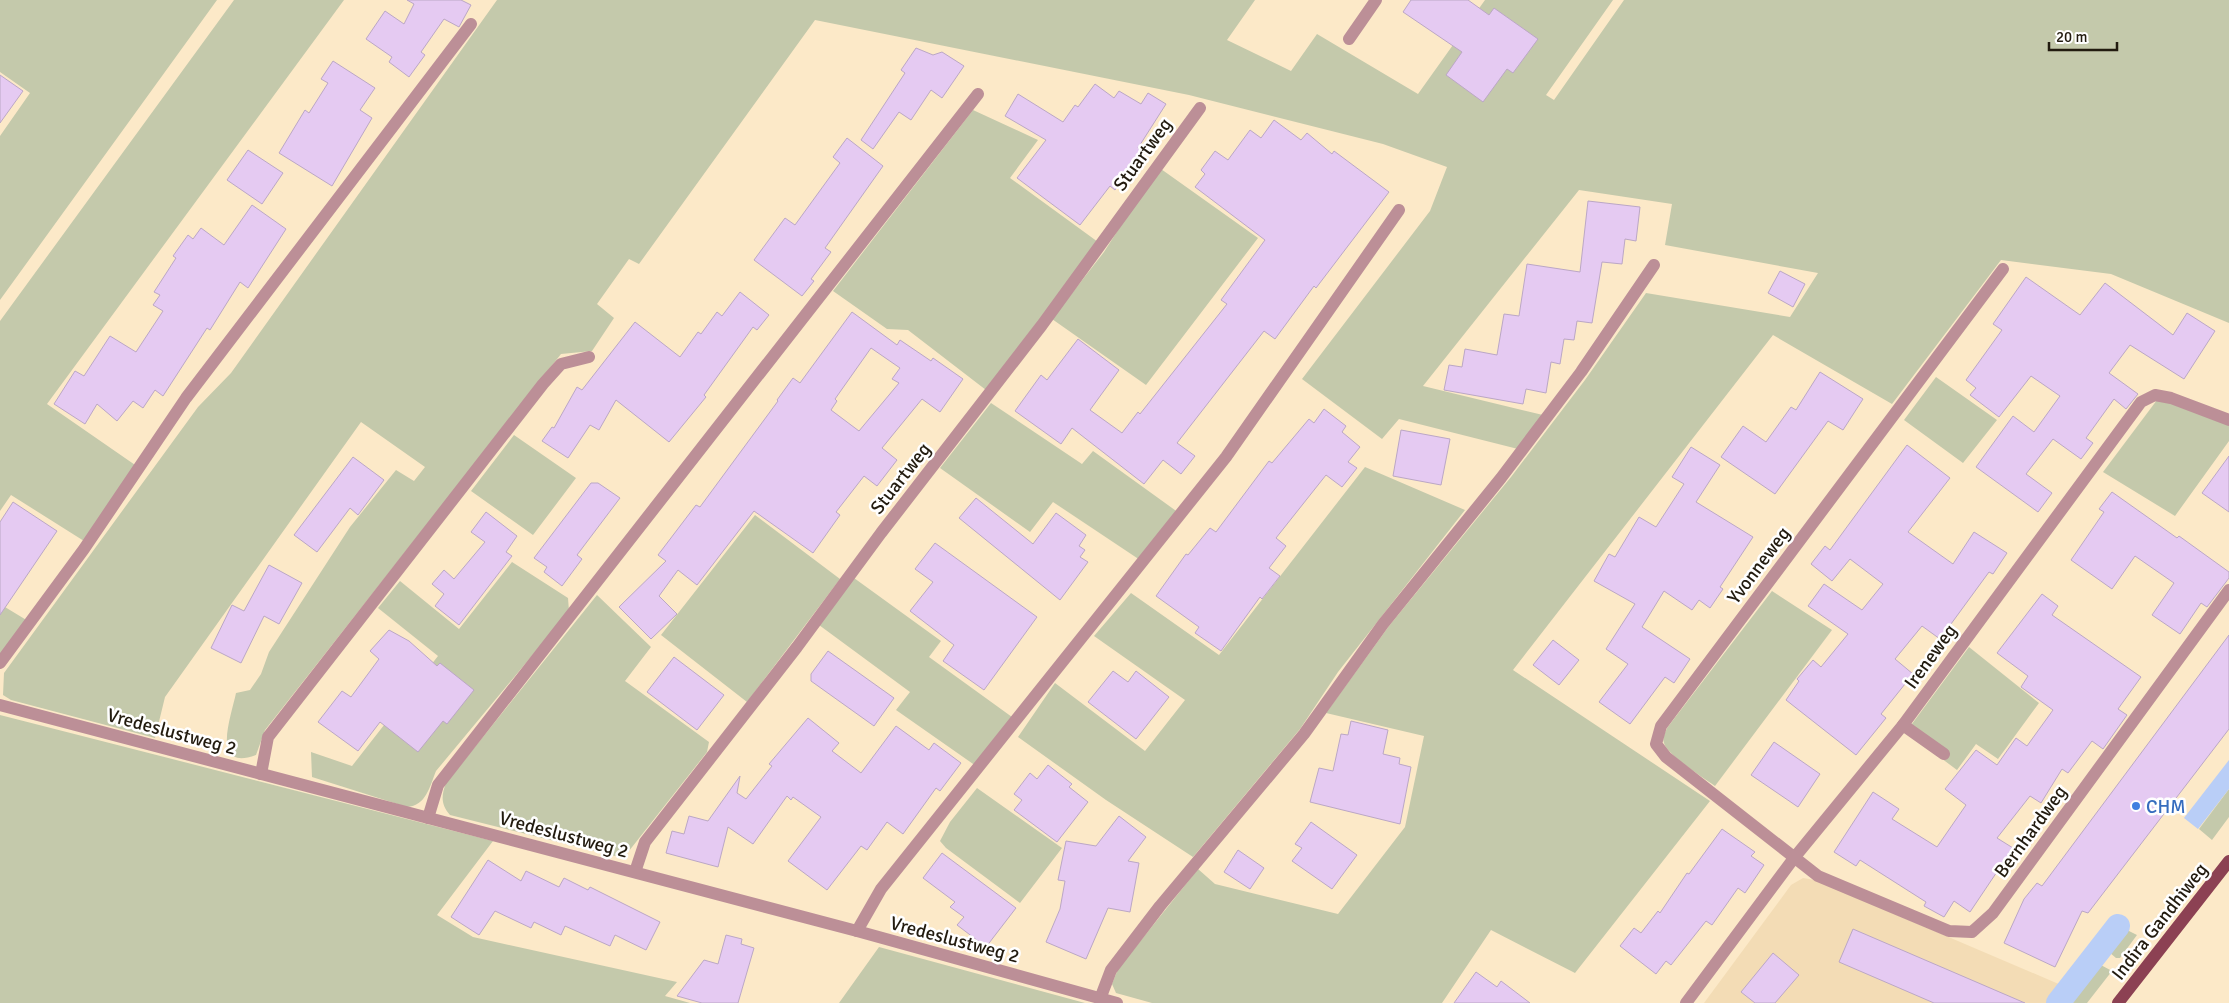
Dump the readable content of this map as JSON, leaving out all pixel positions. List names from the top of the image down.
{
  "streets": {
    "main road": ["Indira Gandhiweg"],
    "street": [
      "Stuartweg",
      "Yvonneweg",
      "Ireneweg",
      "Vredeslustweg 2",
      "Bernhardweg"
    ]
  },
  "crossings": [
    ["Stuartweg", "Vredeslustweg 2"],
    ["Yvonneweg", "Ireneweg"],
    ["Yvonneweg", "Bernhardweg"],
    ["Ireneweg", "Bernhardweg"]
  ],
  "places": ["CHM"],
  "scale_bar": "20 m"
}
